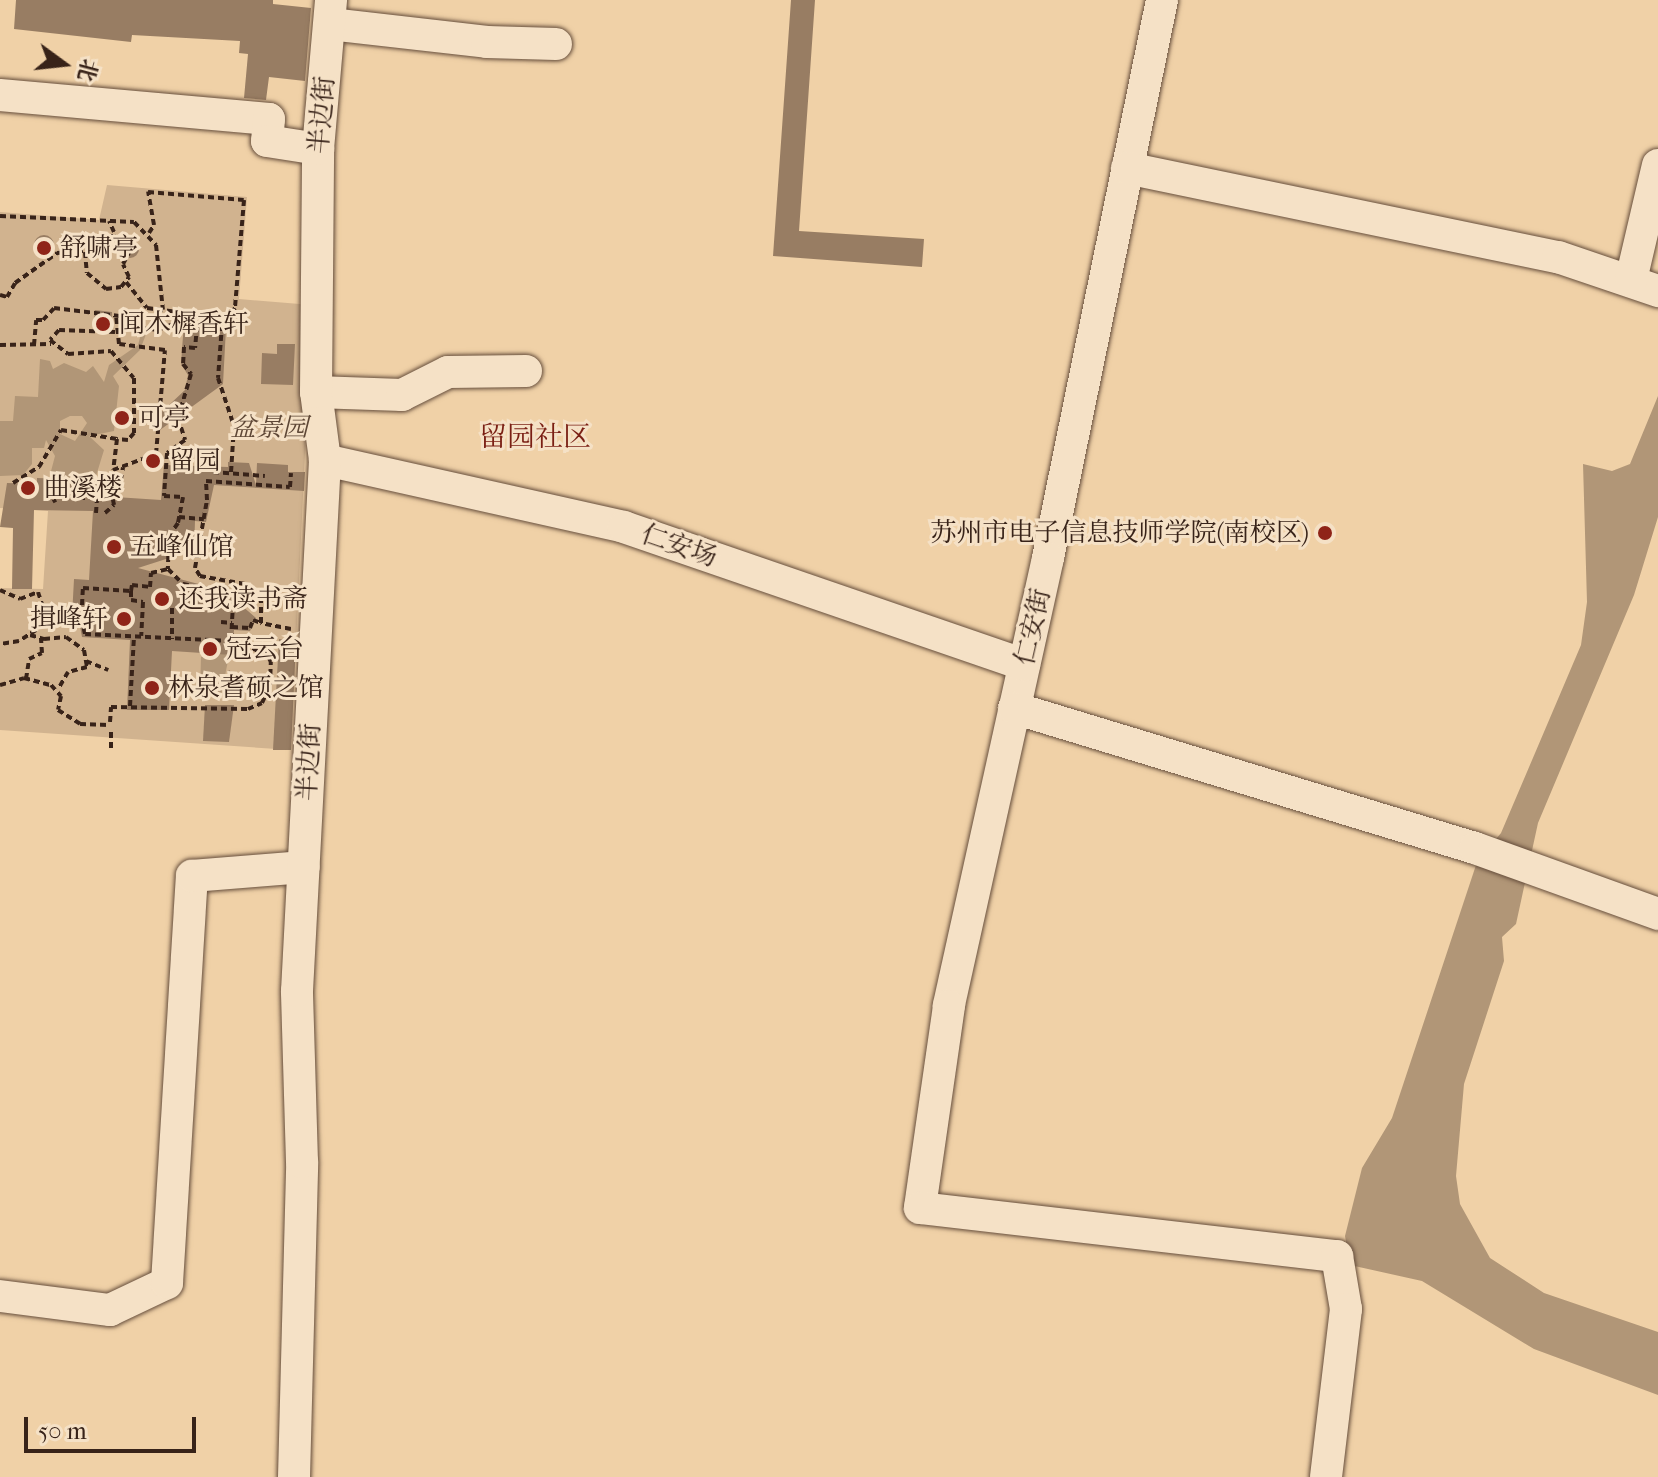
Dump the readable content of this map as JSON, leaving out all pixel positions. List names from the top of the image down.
{
  "streets": {
    "street": ["半边街", "仁安场", "仁安街"]
  },
  "crossings": [
    ["半边街", "仁安场"],
    ["仁安场", "仁安街"]
  ],
  "districts": ["留园社区"],
  "parks": ["盆景园"],
  "places": [
    "舒啸亭",
    "闻木樨香轩",
    "可亭",
    "留园",
    "曲溪楼",
    "苏州市电子信息技师学院(南校区)",
    "五峰仙馆",
    "还我读书斋",
    "揖峰轩",
    "冠云台",
    "林泉耆硕之馆"
  ],
  "scale_bar": "50 m",
  "north": "right"
}
